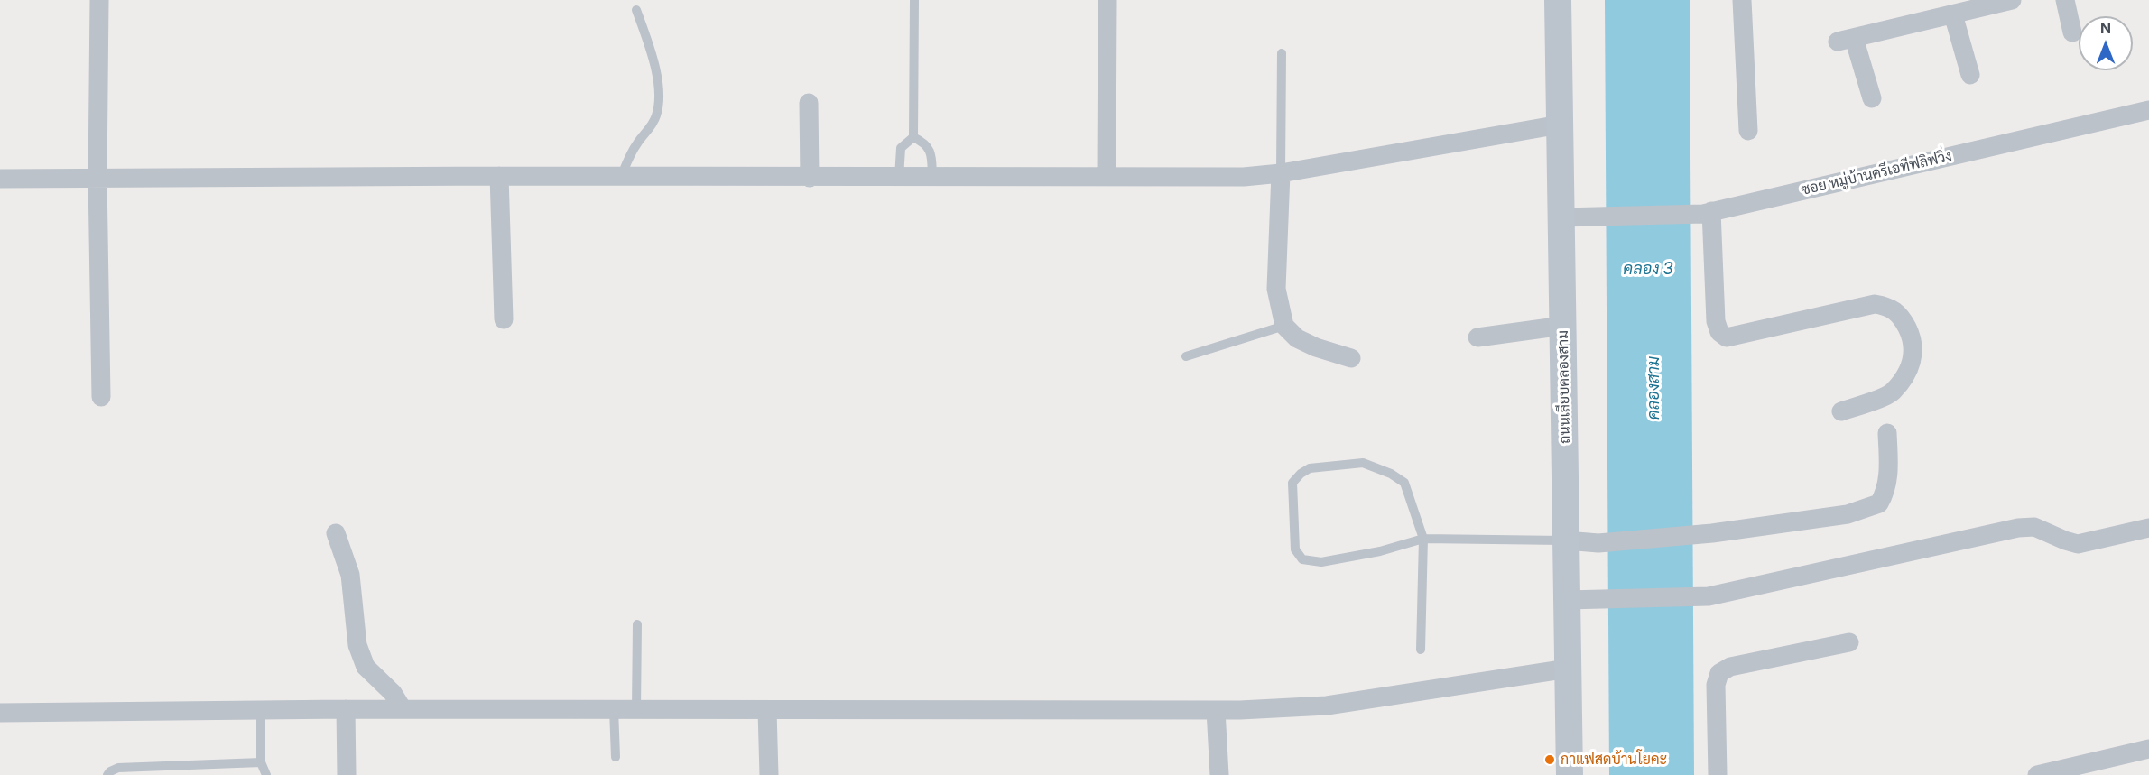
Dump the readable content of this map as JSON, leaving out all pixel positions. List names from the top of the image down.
{
  "streets": {
    "main road": ["ถนนเลียบคลองสาม"],
    "street": ["ซอย หมู่บ้านครีเอทีฟลิฟวิ่ง"]
  },
  "crossings": [
    ["ซอย หมู่บ้านครีเอทีฟลิฟวิ่ง", "ถนนเลียบคลองสาม"]
  ],
  "water": ["คลอง 3", "คลองสาม"],
  "places": ["กาแฟสดบ้านโยคะ"],
  "north": "top"
}
